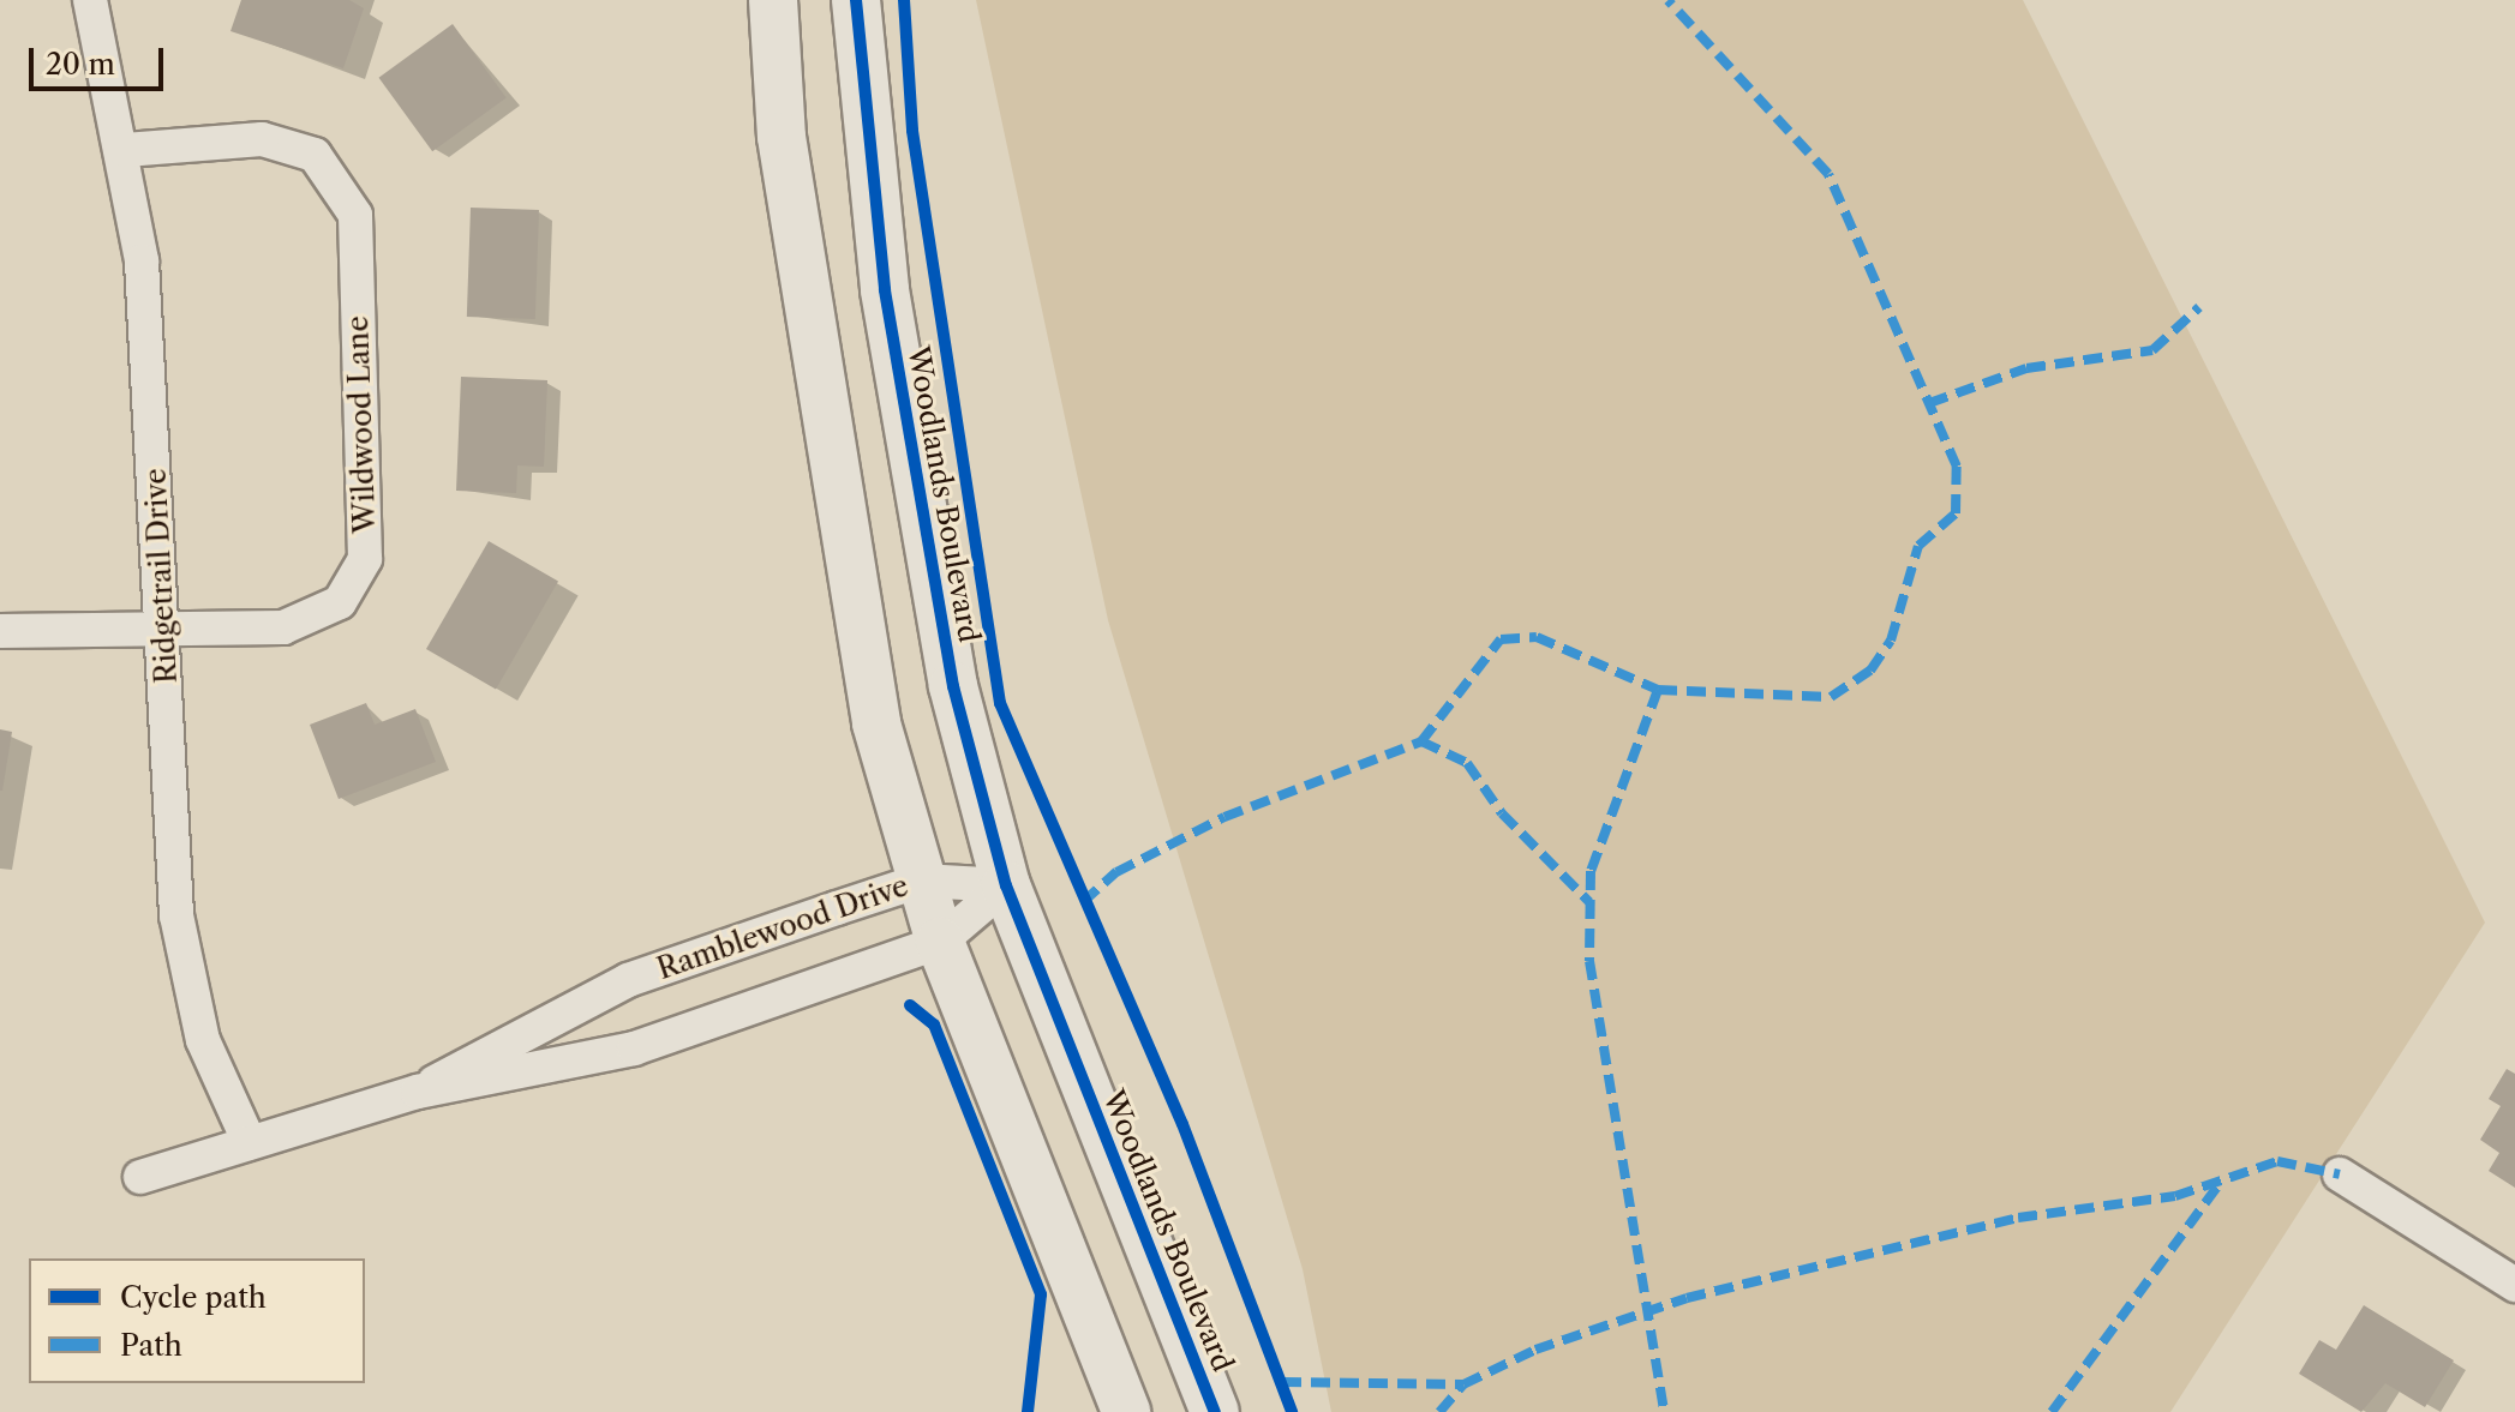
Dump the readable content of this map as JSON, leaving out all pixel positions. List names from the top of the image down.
{
  "streets": {
    "street": [
      "Wildwood Lane",
      "Woodlands Boulevard",
      "Ridgetrail Drive",
      "Ramblewood Drive"
    ]
  },
  "crossings": [
    ["Wildwood Lane", "Ridgetrail Drive"],
    ["Woodlands Boulevard", "Ramblewood Drive"],
    ["Ridgetrail Drive", "Ramblewood Drive"]
  ],
  "legend": ["Cycle path", "Path"],
  "scale_bar": "20 m"
}
